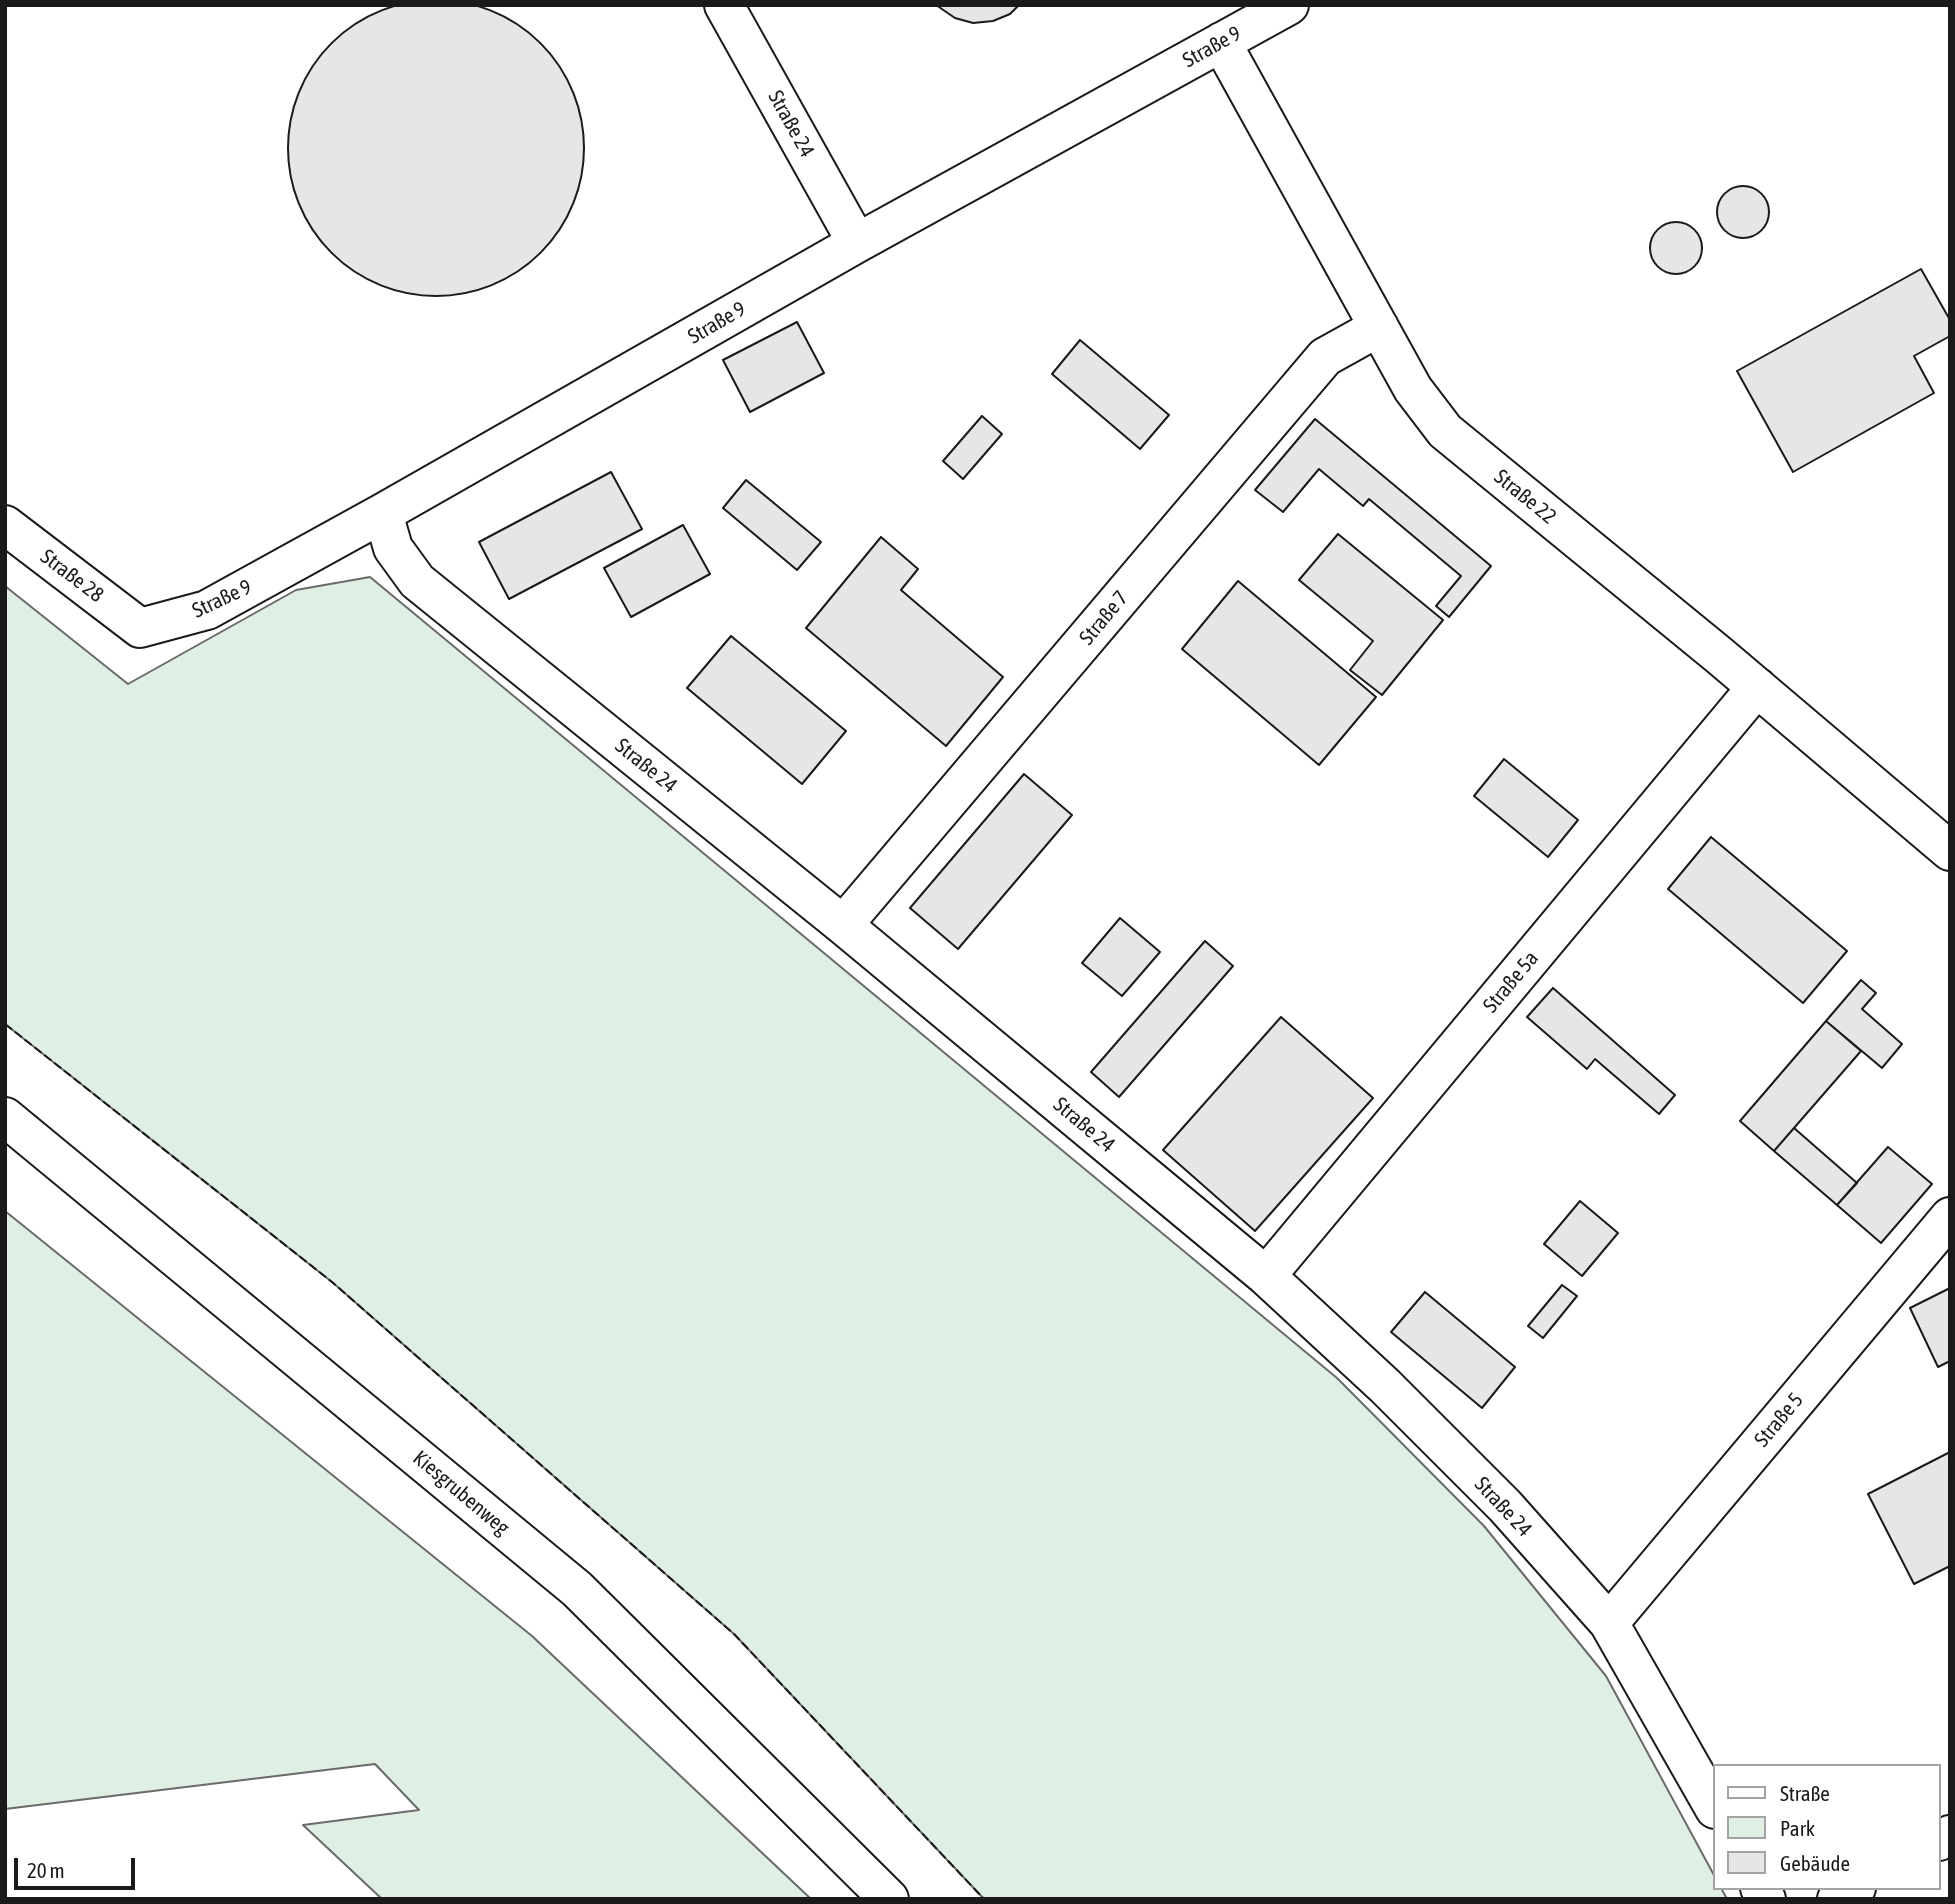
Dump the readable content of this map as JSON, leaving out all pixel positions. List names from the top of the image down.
{
  "streets": {
    "main road": [
      "Straße 9",
      "Straße 24",
      "Straße 22",
      "Straße 28",
      "Straße 7",
      "Straße 5a",
      "Straße 5",
      "Kiesgrubenweg"
    ]
  },
  "crossings": [
    ["Straße 9", "Straße 24"],
    ["Straße 9", "Straße 22"],
    ["Straße 9", "Straße 28"],
    ["Straße 24", "Straße 7"],
    ["Straße 24", "Straße 5a"],
    ["Straße 24", "Straße 5"],
    ["Straße 22", "Straße 7"],
    ["Straße 22", "Straße 5a"]
  ],
  "legend": ["Straße", "Park", "Gebäude"],
  "scale_bar": "20 m"
}
